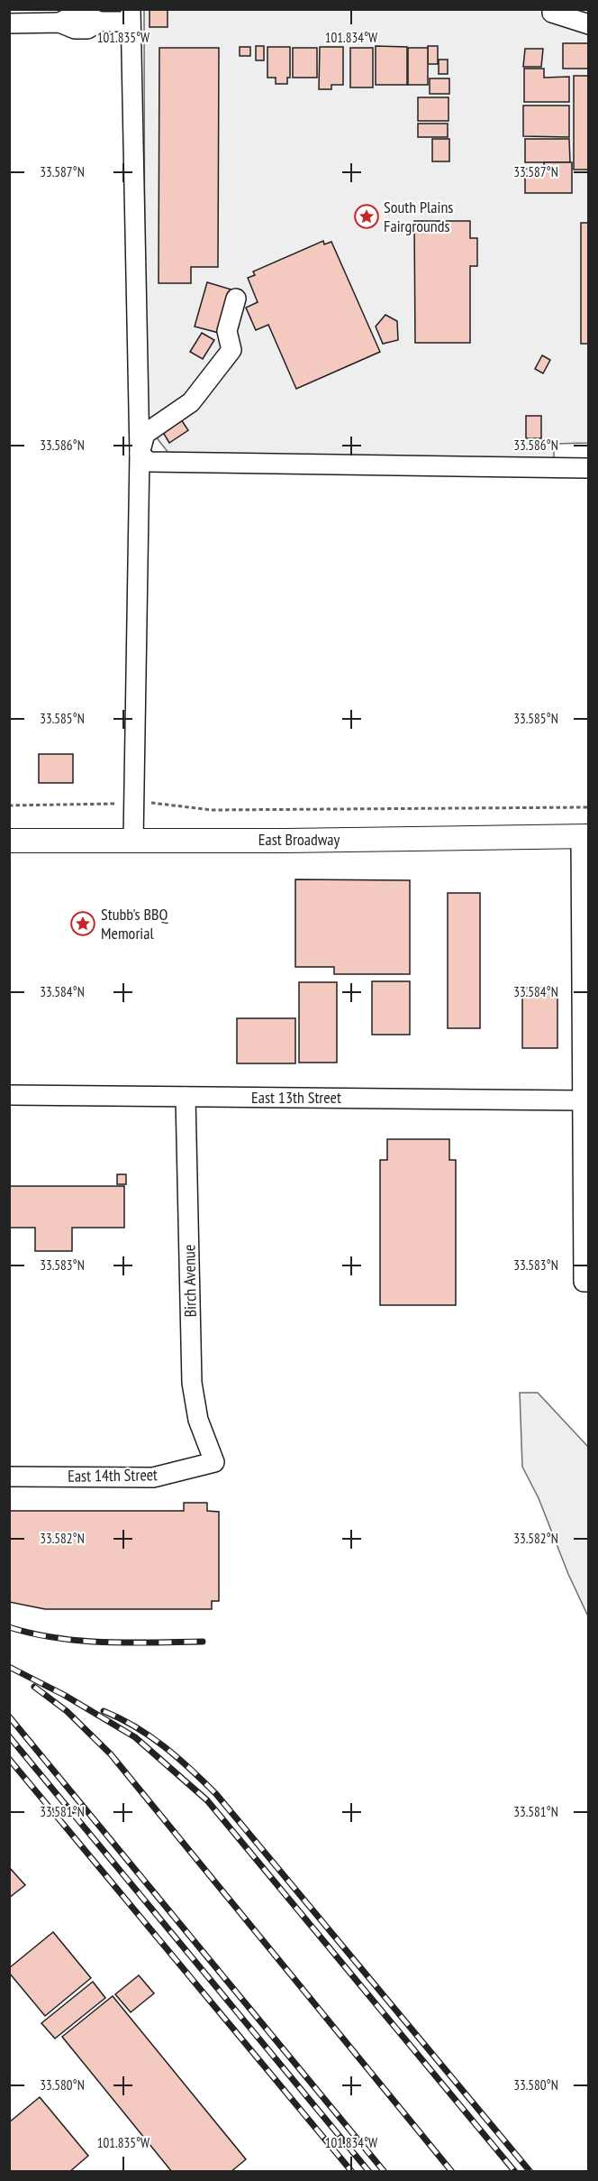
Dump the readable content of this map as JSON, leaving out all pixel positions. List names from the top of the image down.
{
  "streets": {
    "main road": ["East Broadway"],
    "street": ["East 13th Street", "Birch Avenue", "East 14th Street"]
  },
  "crossings": [
    ["East 13th Street", "Birch Avenue"],
    ["Birch Avenue", "East 14th Street"]
  ],
  "places": {
    "place": ["South Plains Fairgrounds", "Stubb's BBQ Memorial"]
  },
  "coordinates": [
    "101.835°W",
    "101.834°W",
    "33.587°N",
    "33.586°N",
    "33.585°N",
    "33.584°N",
    "33.583°N",
    "33.582°N",
    "33.581°N",
    "33.580°N"
  ]
}
